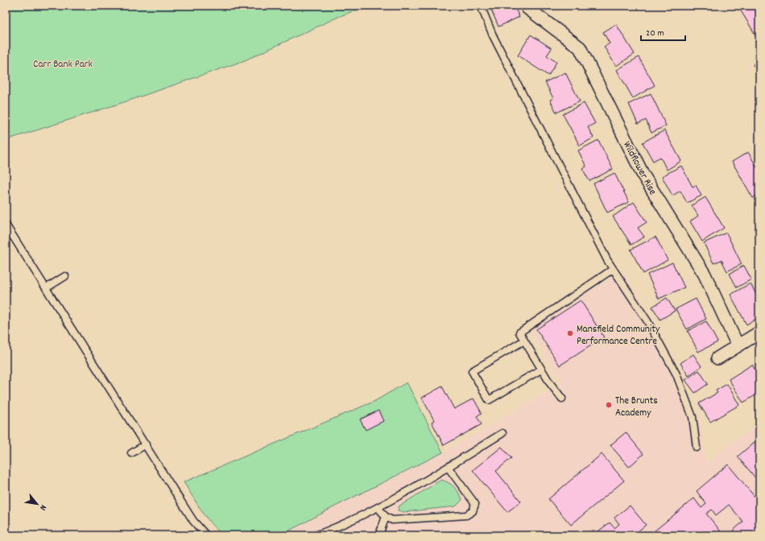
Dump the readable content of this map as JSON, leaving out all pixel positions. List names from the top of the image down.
{
  "streets": {
    "street": ["Wildflower Rise"]
  },
  "parks": ["Carr Bank Park"],
  "places": ["Mansfield Community Performance Centre", "The Brunts Academy"],
  "scale_bar": "20 m",
  "north": "bottom right"
}
